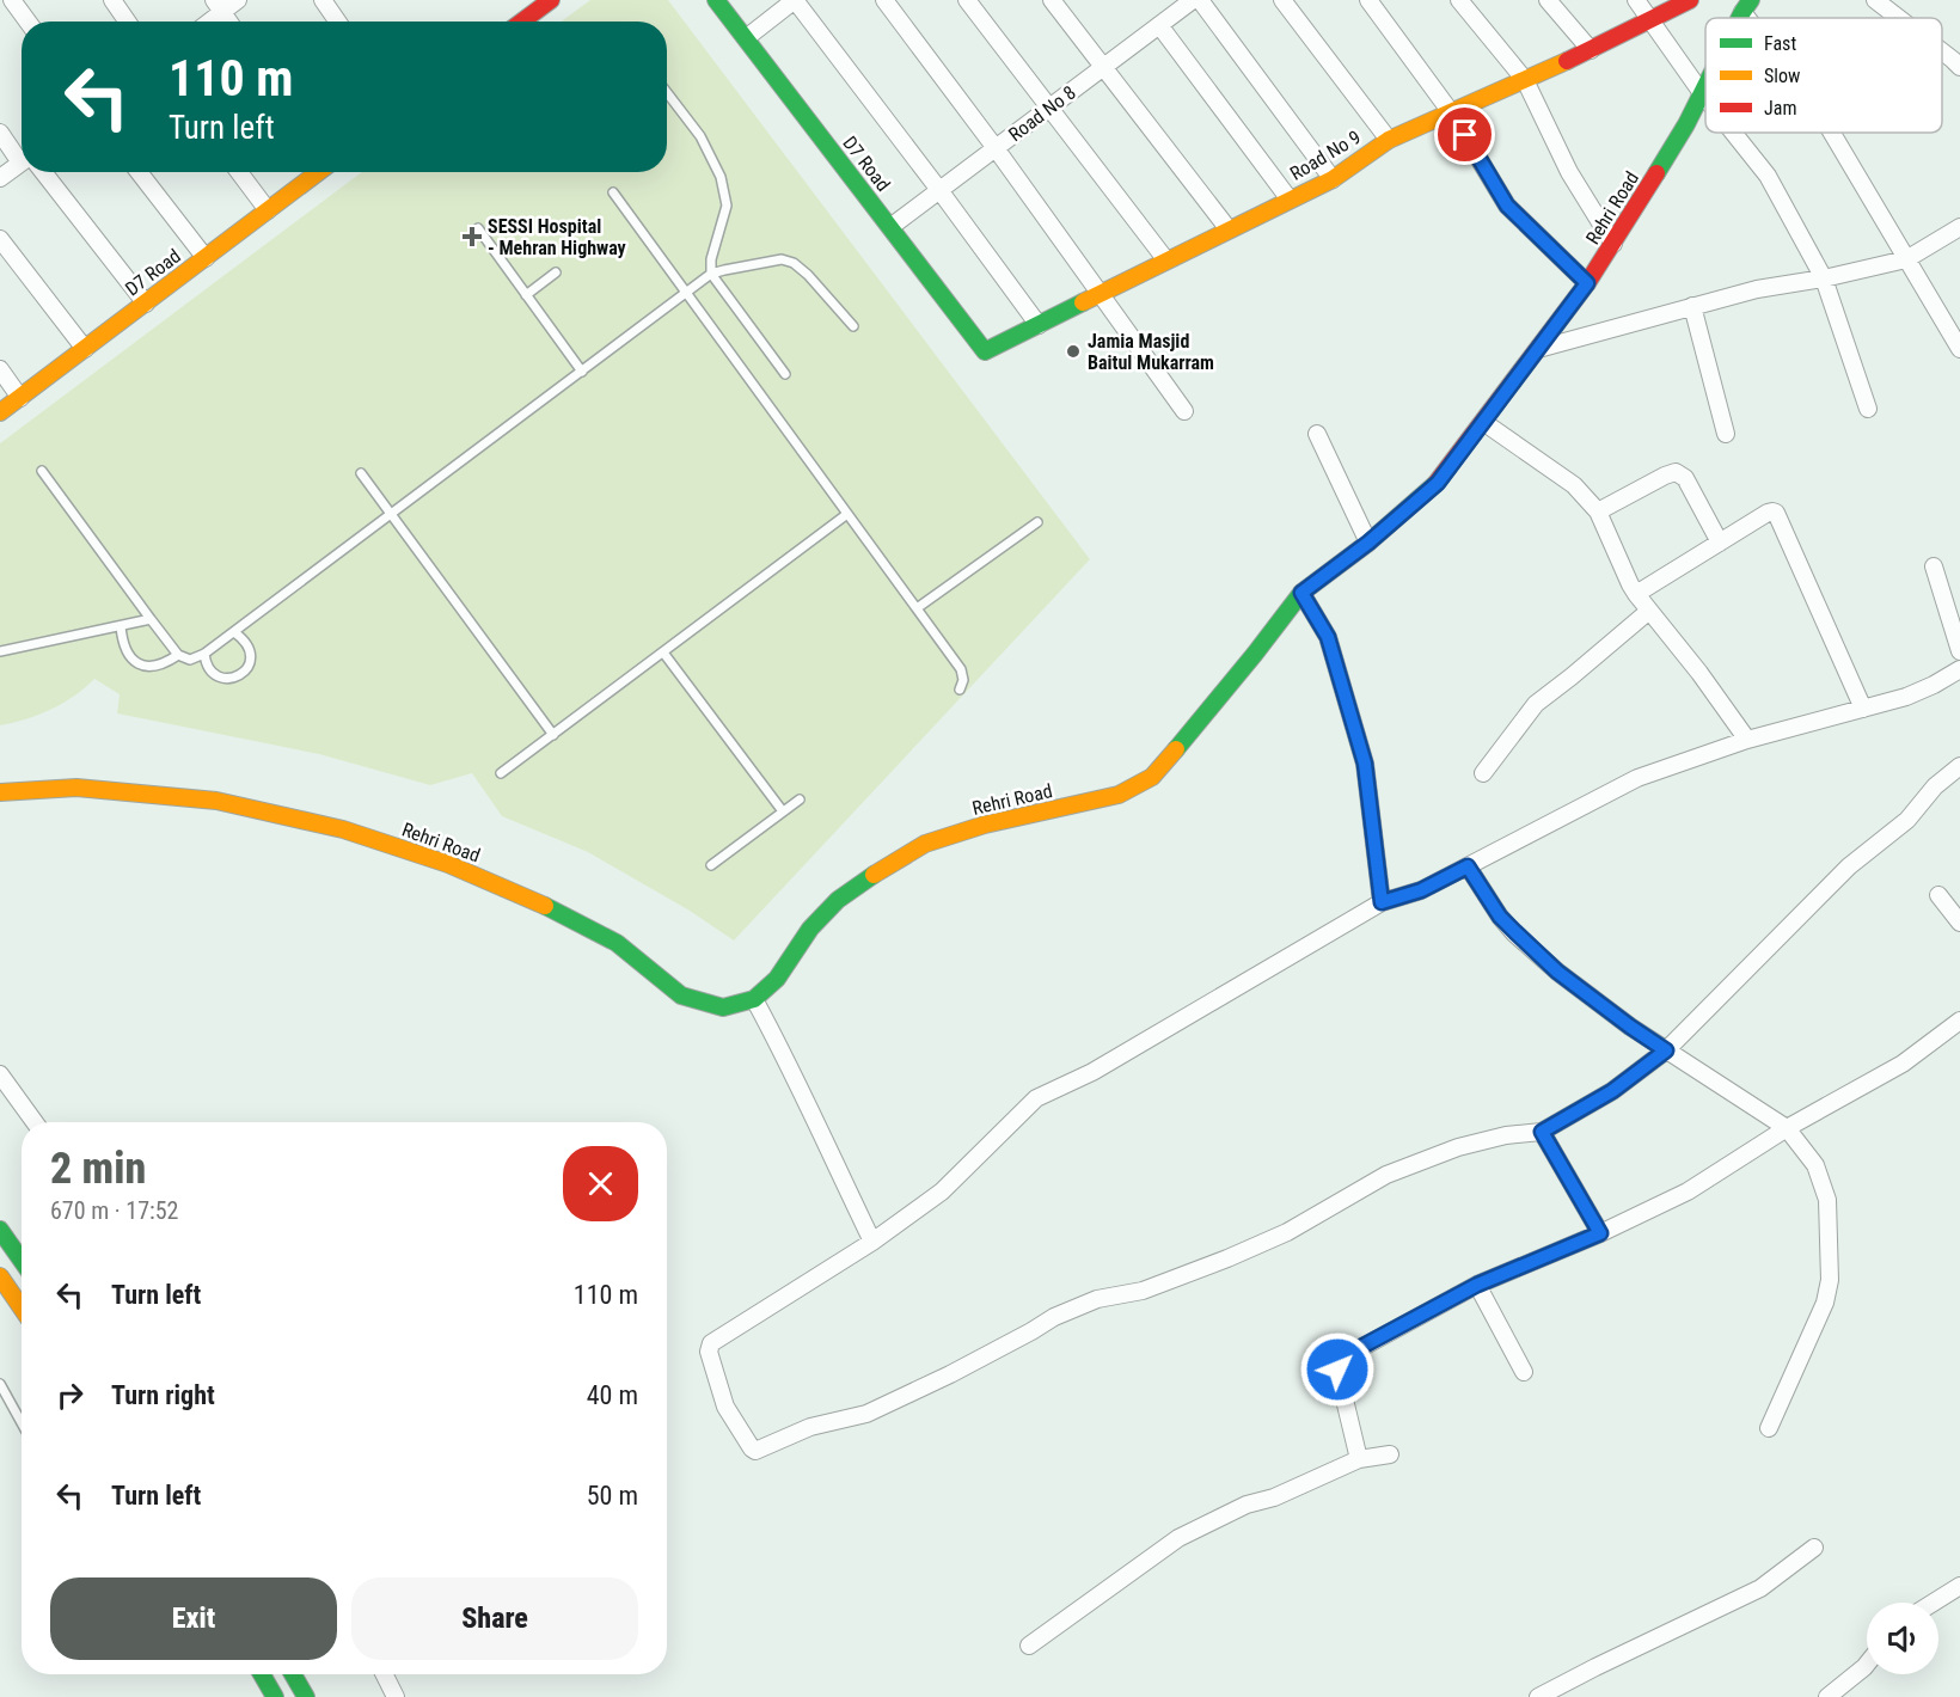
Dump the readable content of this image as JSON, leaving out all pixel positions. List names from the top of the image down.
{
  "streets": {
    "street": [
      "Road No 8",
      "Road No 9",
      "D7 Road",
      "Rehri Road"
    ]
  },
  "crossings": [
    ["Road No 8", "D7 Road"],
    ["Road No 9", "D7 Road"]
  ],
  "places": {
    "health": ["SESSI Hospital - Mehran Highway"],
    "other": ["Jamia Masjid Baitul Mukarram"]
  },
  "legend": ["Fast", "Slow", "Jam"],
  "page": {
    "turn": ["110 m", "Turn left"],
    "heading": ["2 min", "670 m · 17:52"],
    "list": [
      {
        "name": "Turn left",
        "value": "110 m"
      },
      {
        "name": "Turn right",
        "value": "40 m"
      },
      {
        "name": "Turn left",
        "value": "50 m"
      }
    ],
    "buttons": ["Exit", "Share"]
  }
}
